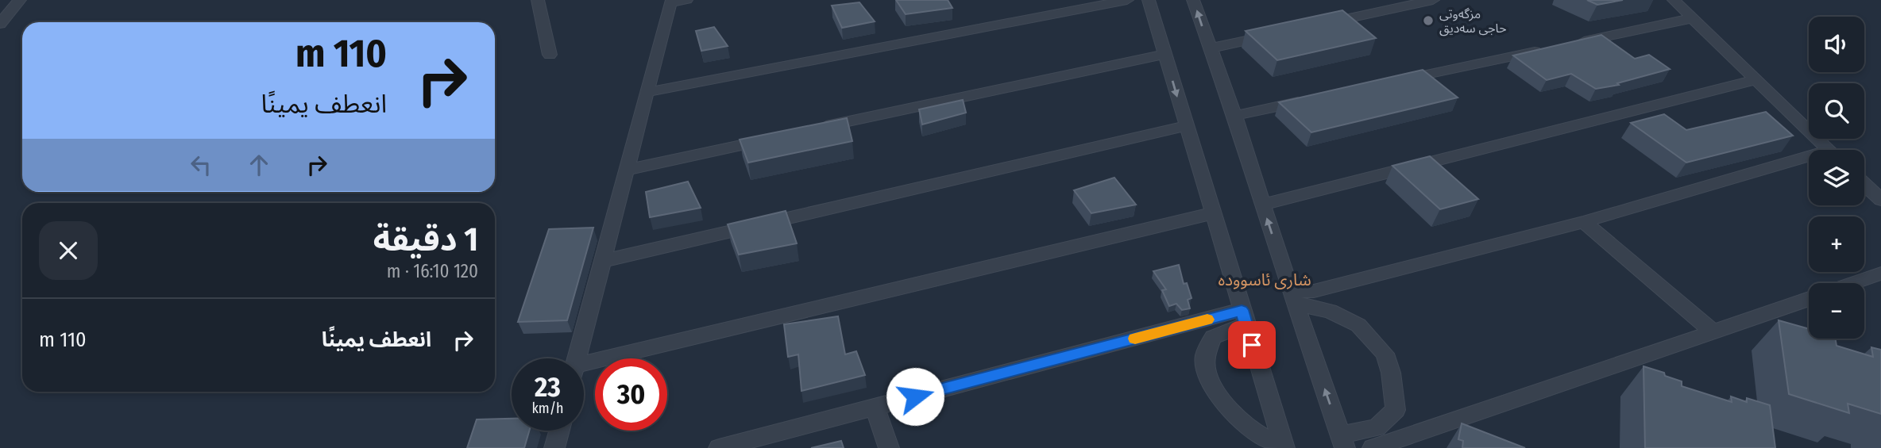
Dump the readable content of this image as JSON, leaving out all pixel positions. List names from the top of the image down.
{
  "districts": ["شاری ئاسوودە"],
  "places": ["مزگەوتی حاجی سەدیق"],
  "page": {
    "map_buttons": ["+", "−"],
    "turn": ["110 m", "انعطف يمينًا"],
    "heading": ["1 دقيقة", "120 m · 16:10"],
    "list": [
      {
        "name": "انعطف يمينًا",
        "value": "110 m"
      }
    ],
    "speed": "23 km/h",
    "limit": "30"
  }
}
